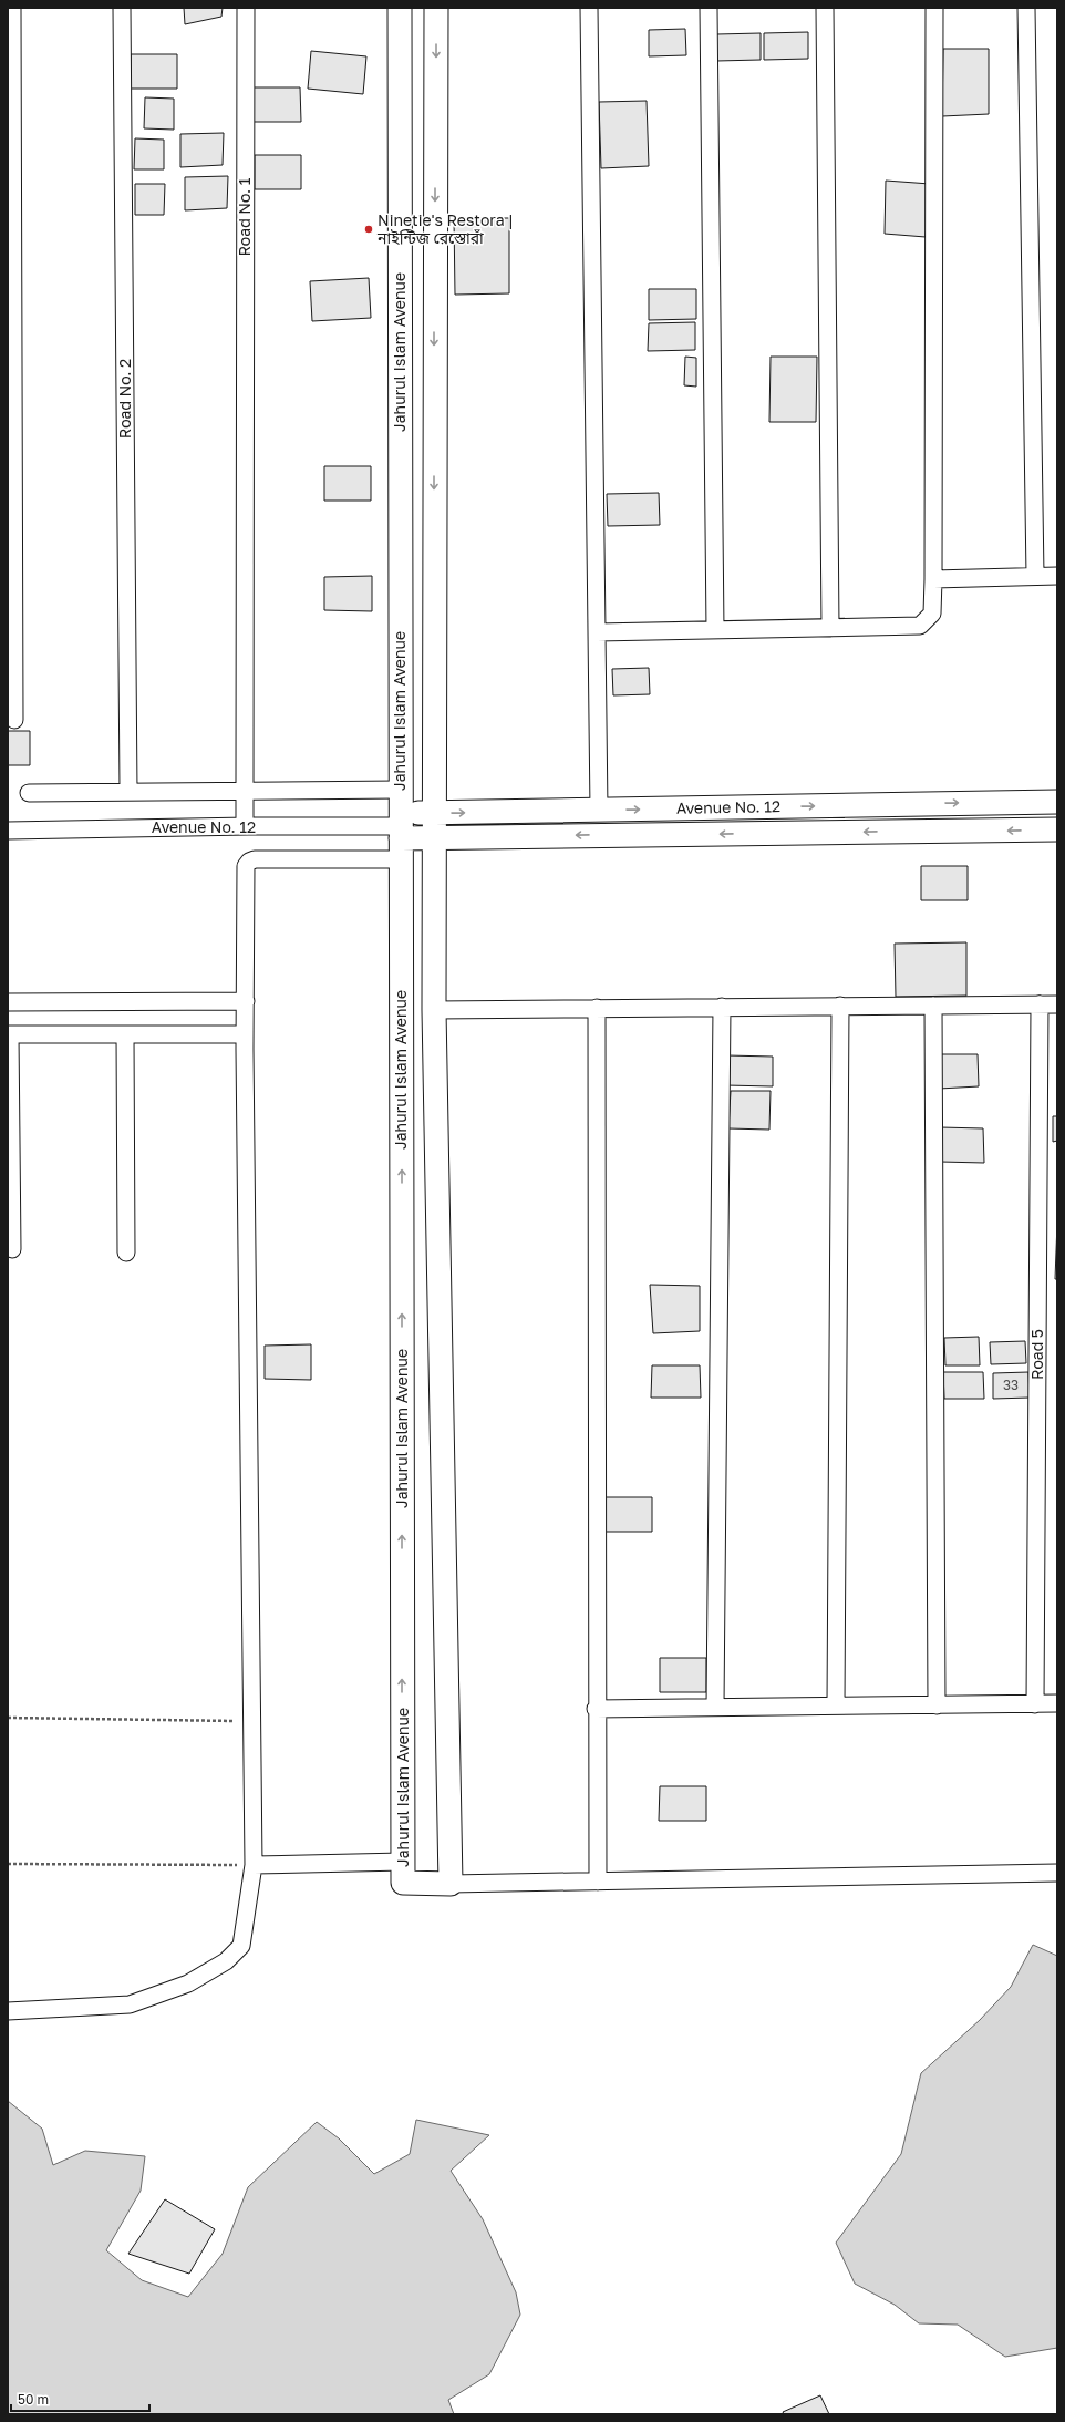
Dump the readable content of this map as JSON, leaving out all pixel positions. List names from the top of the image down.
{
  "streets": {
    "street": [
      "Road No. 1",
      "Jahurul Islam Avenue",
      "Road No. 2",
      "Avenue No. 12",
      "Road 5"
    ]
  },
  "crossings": [
    ["Road No. 1", "Avenue No. 12"],
    ["Jahurul Islam Avenue", "Avenue No. 12"]
  ],
  "places": ["Ninetie's Restora | নাইন্টিজ রেস্তোরাঁ"],
  "house_numbers": ["33"],
  "scale_bar": "50 m"
}
